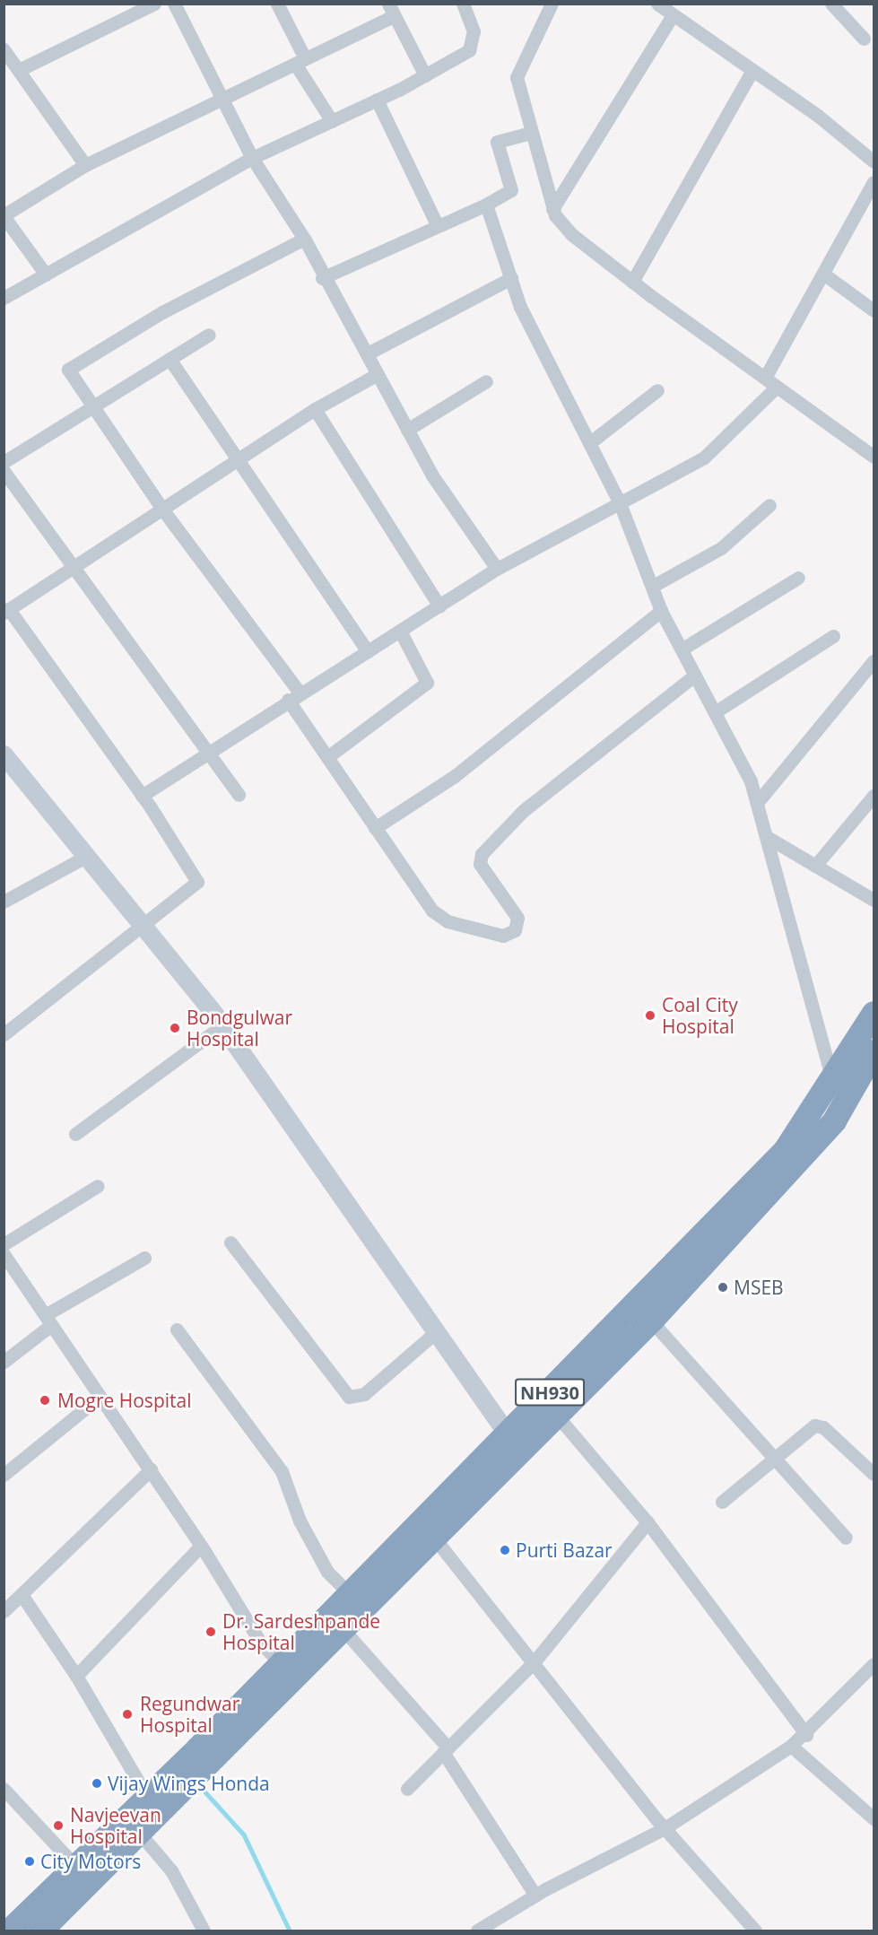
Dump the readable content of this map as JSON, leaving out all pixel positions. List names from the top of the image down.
{
  "streets": {
    "highway": ["NH930"]
  },
  "places": [
    "Coal City Hospital",
    "Bondgulwar Hospital",
    "MSEB",
    "Mogre Hospital",
    "Purti Bazar",
    "Dr. Sardeshpande Hospital",
    "Regundwar Hospital",
    "Vijay Wings Honda",
    "Navjeevan Hospital",
    "City Motors"
  ]
}
